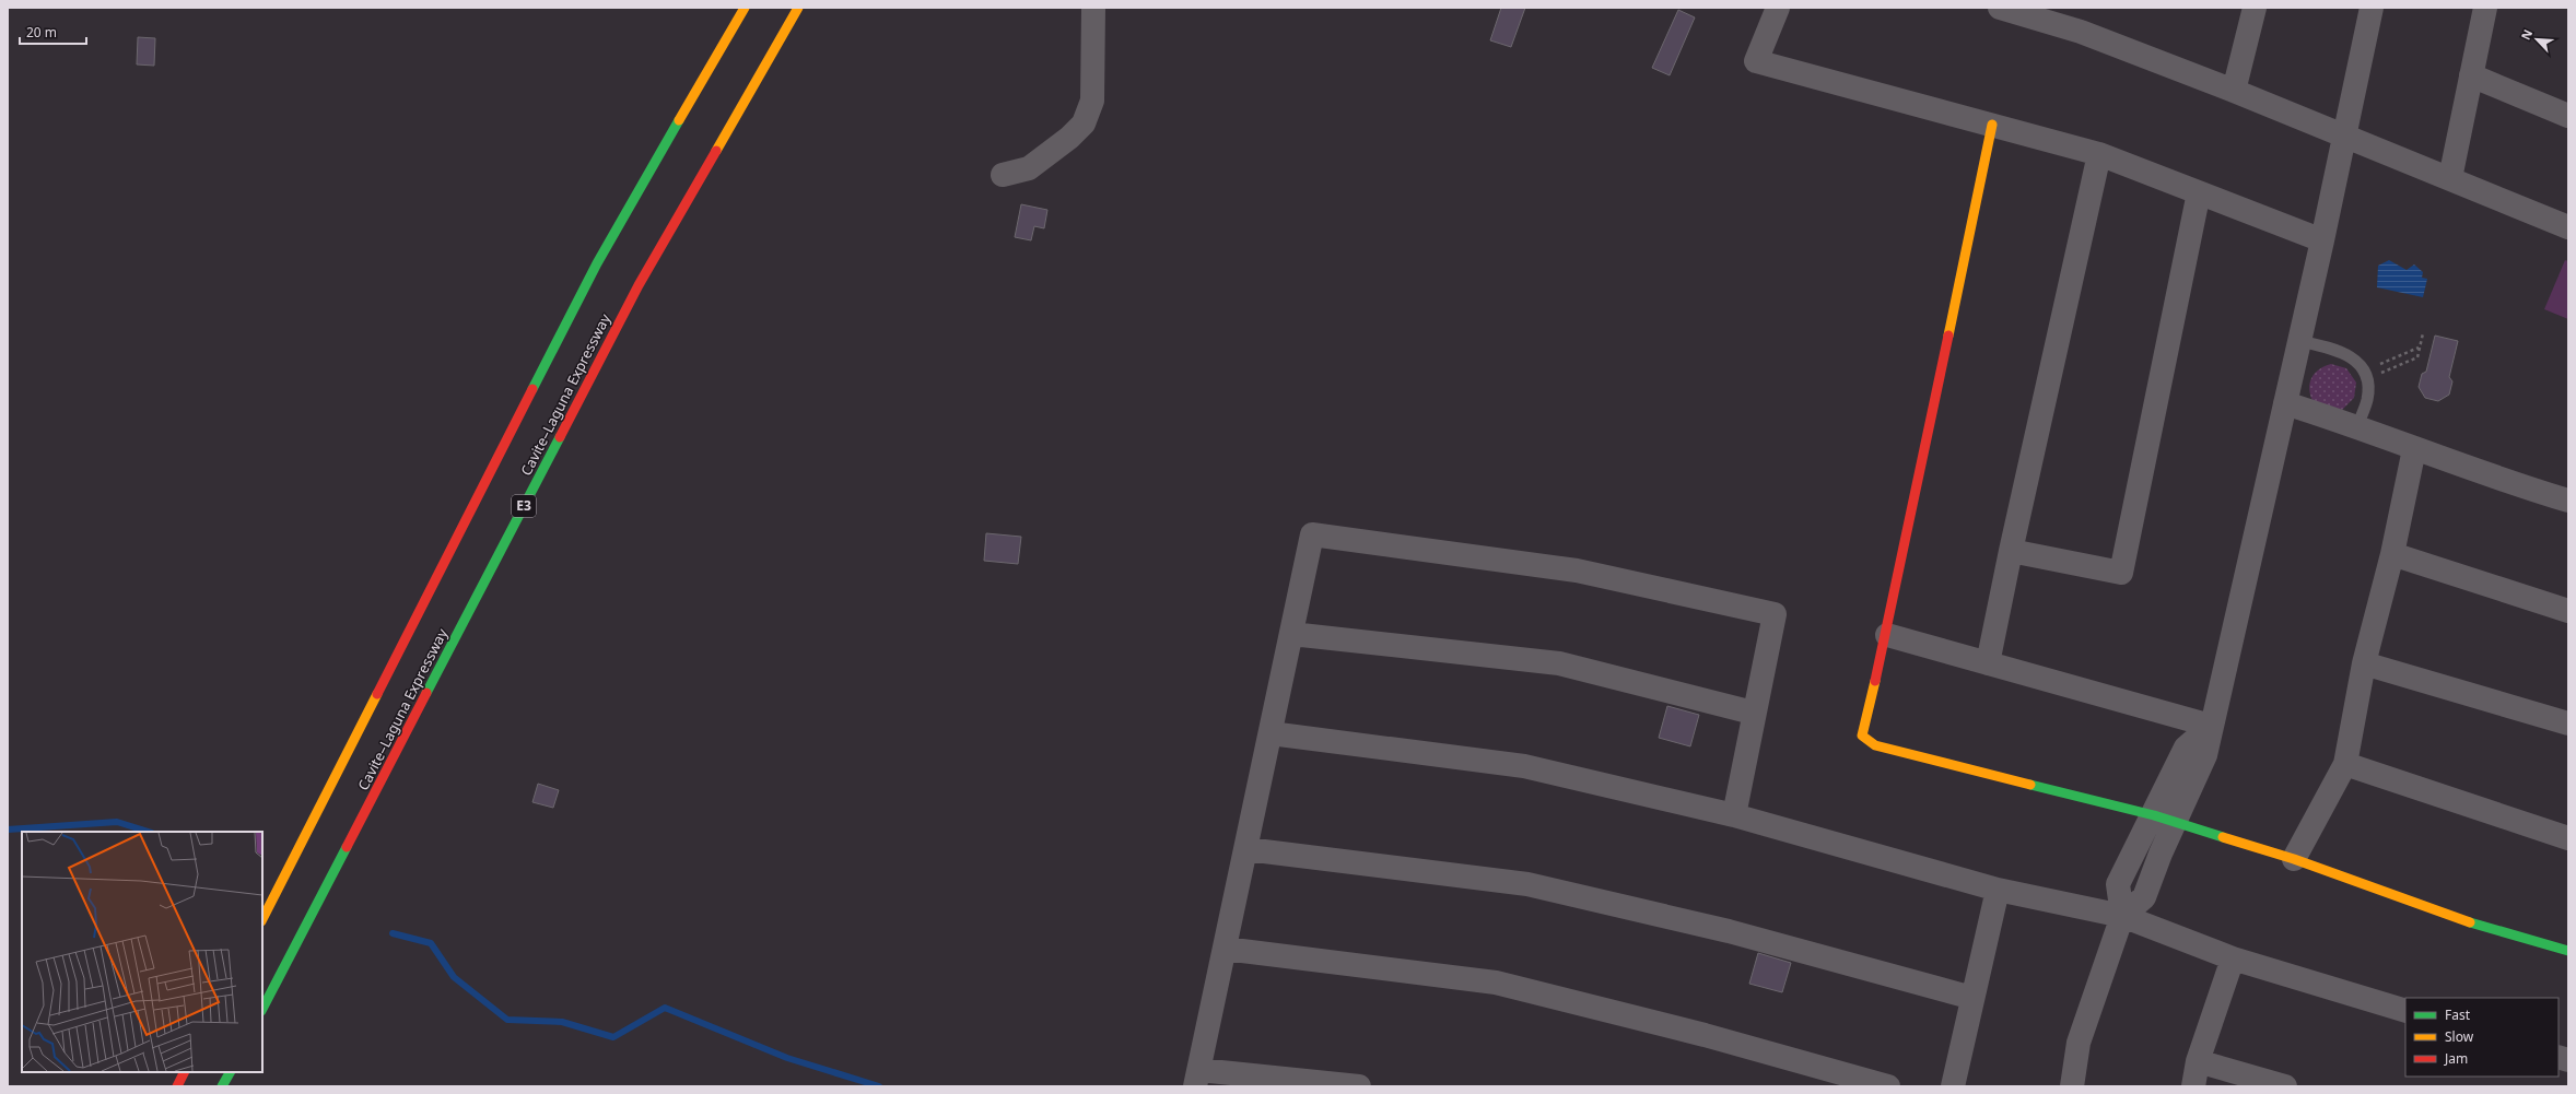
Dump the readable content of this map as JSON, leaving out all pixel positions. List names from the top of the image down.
{
  "streets": {
    "main road": ["Cavite–Laguna Expressway", "E3"]
  },
  "legend": ["Fast", "Slow", "Jam"],
  "scale_bar": "20 m",
  "north": "top left"
}
